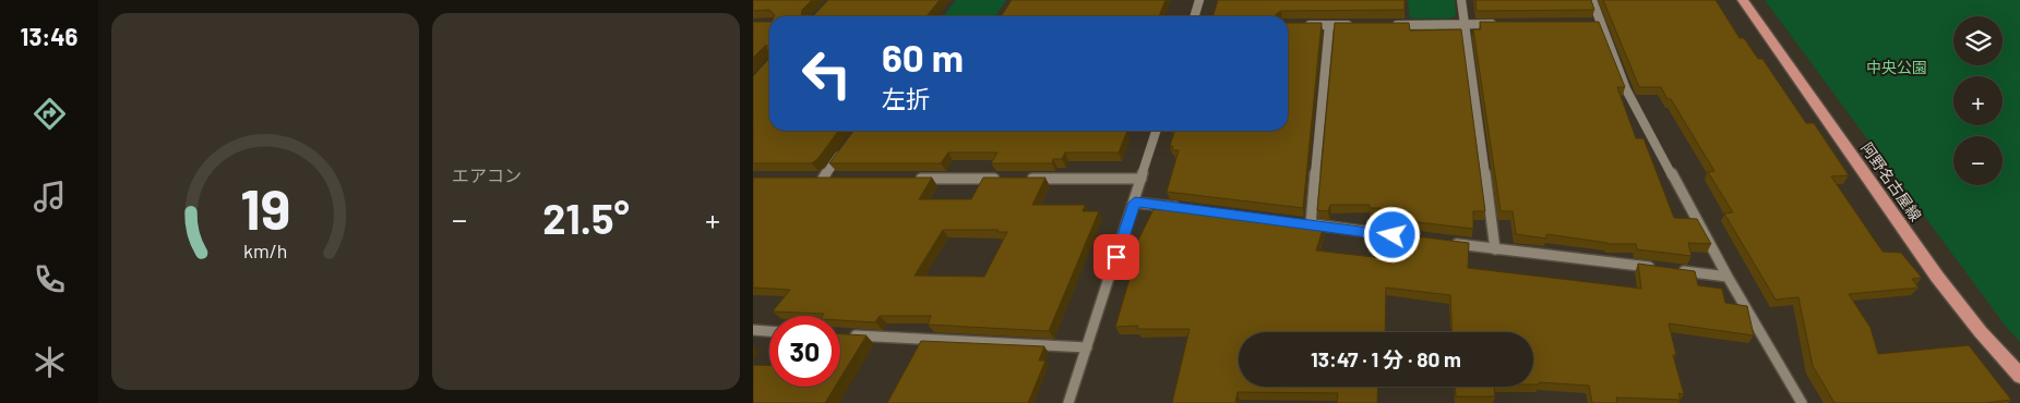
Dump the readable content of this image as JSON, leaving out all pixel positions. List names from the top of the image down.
{
  "streets": {
    "main road": ["阿野名古屋線"]
  },
  "parks": ["中央公園"],
  "page": {
    "tabs": "13:46",
    "tile": "エアコン",
    "map_buttons": ["+", "−"],
    "turn": ["60 m", "左折"],
    "heat": ["−", "21.5°", "+"],
    "limit": "30",
    "trip": "13:47 · 1 分 · 80 m",
    "gauge": ["19", "km/h"]
  }
}
